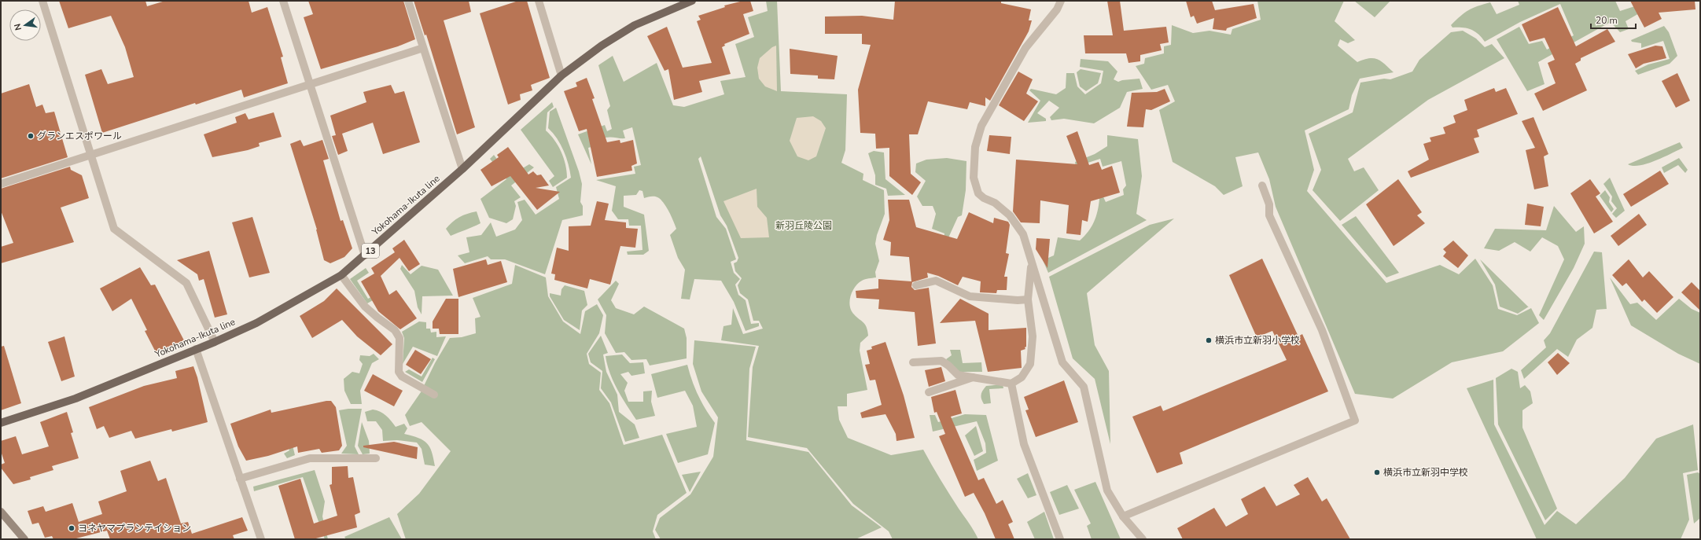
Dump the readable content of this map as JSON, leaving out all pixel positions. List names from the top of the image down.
{
  "streets": {
    "main road": ["Yokohama-Ikuta line", "13"]
  },
  "parks": ["新羽丘陵公園"],
  "places": [
    "グランエスポワール",
    "横浜市立新羽小学校",
    "横浜市立新羽中学校",
    "ヨネヤマプランテイション"
  ],
  "scale_bar": "20 m",
  "north": "left"
}
